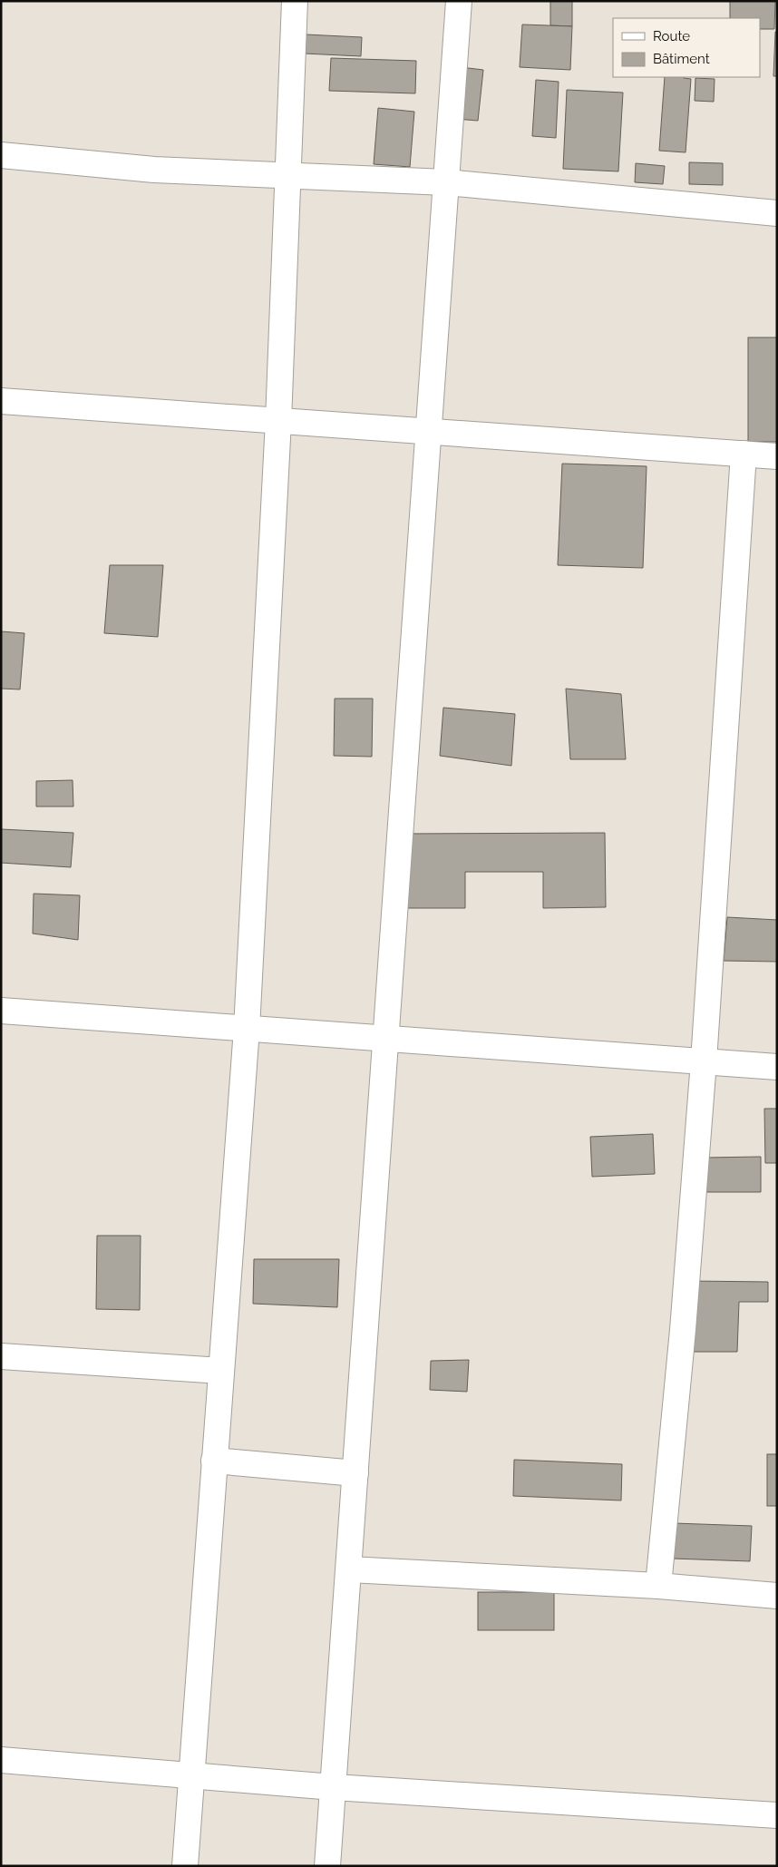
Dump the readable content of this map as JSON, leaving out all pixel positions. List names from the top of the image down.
{
  "legend": ["Route", "Bâtiment"]
}
